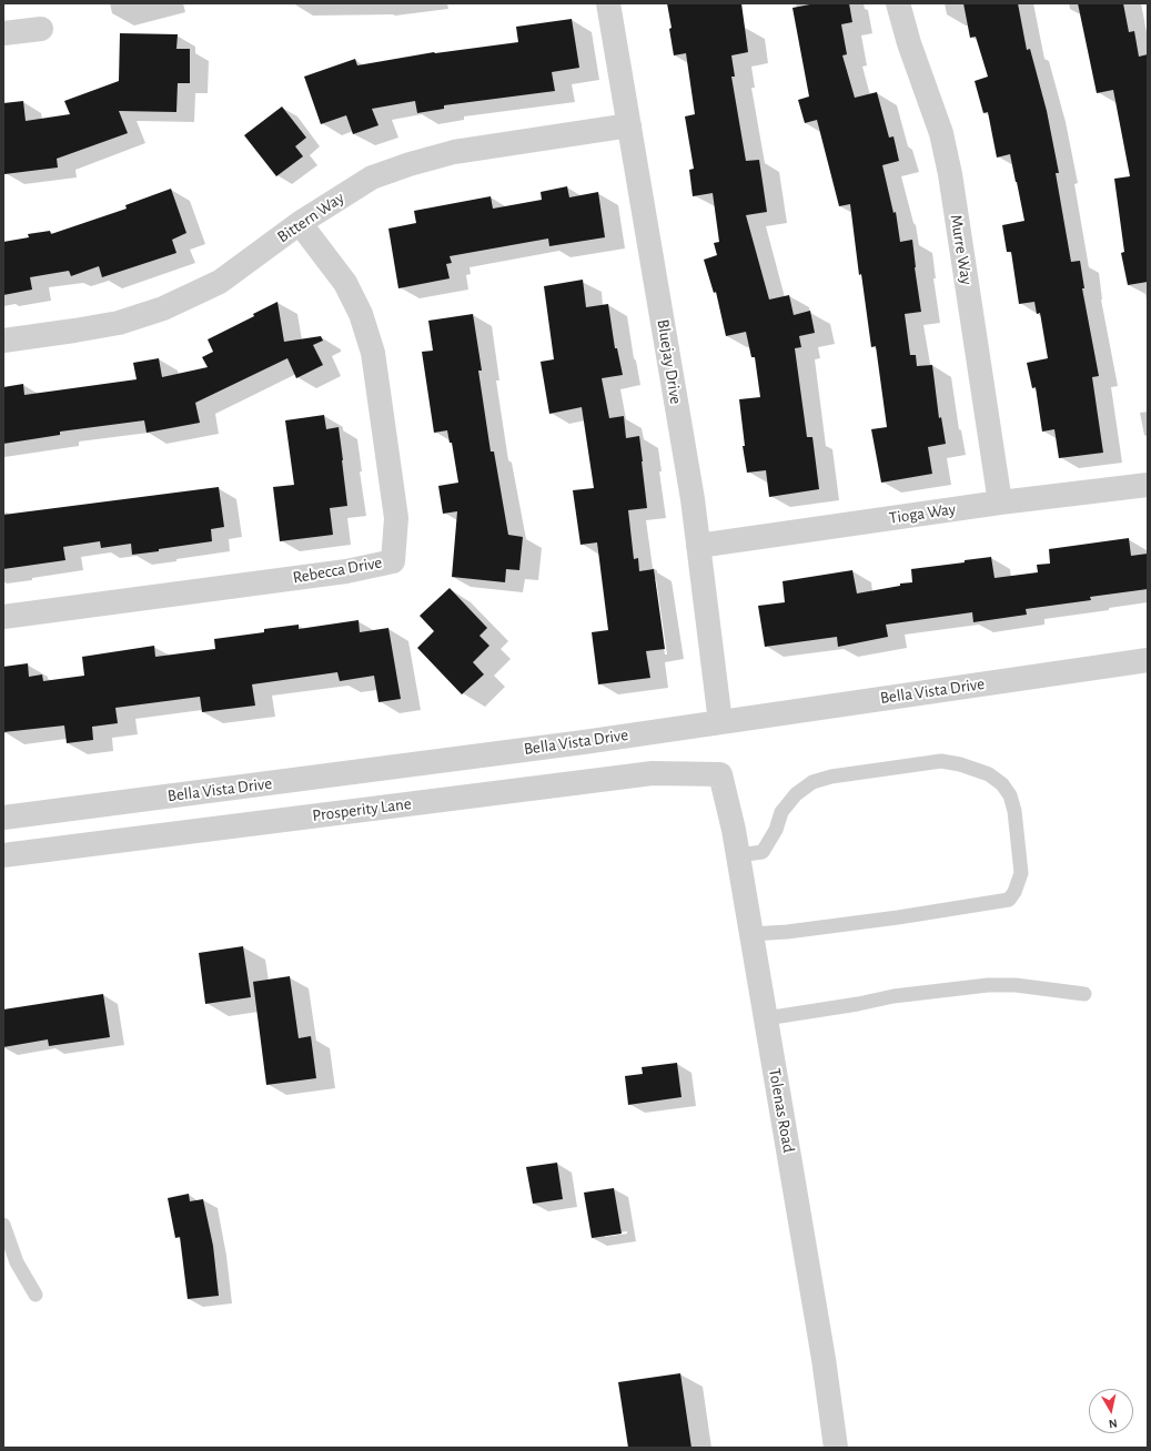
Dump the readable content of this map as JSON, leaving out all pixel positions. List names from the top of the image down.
{
  "streets": {
    "street": [
      "Bittern Way",
      "Murre Way",
      "Bluejay Drive",
      "Tioga Way",
      "Rebecca Drive",
      "Bella Vista Drive",
      "Prosperity Lane",
      "Tolenas Road"
    ]
  },
  "crossings": [
    ["Bittern Way", "Bluejay Drive"],
    ["Bittern Way", "Rebecca Drive"],
    ["Murre Way", "Tioga Way"],
    ["Bluejay Drive", "Tioga Way"],
    ["Bluejay Drive", "Bella Vista Drive"],
    ["Prosperity Lane", "Tolenas Road"]
  ],
  "north": "bottom"
}
